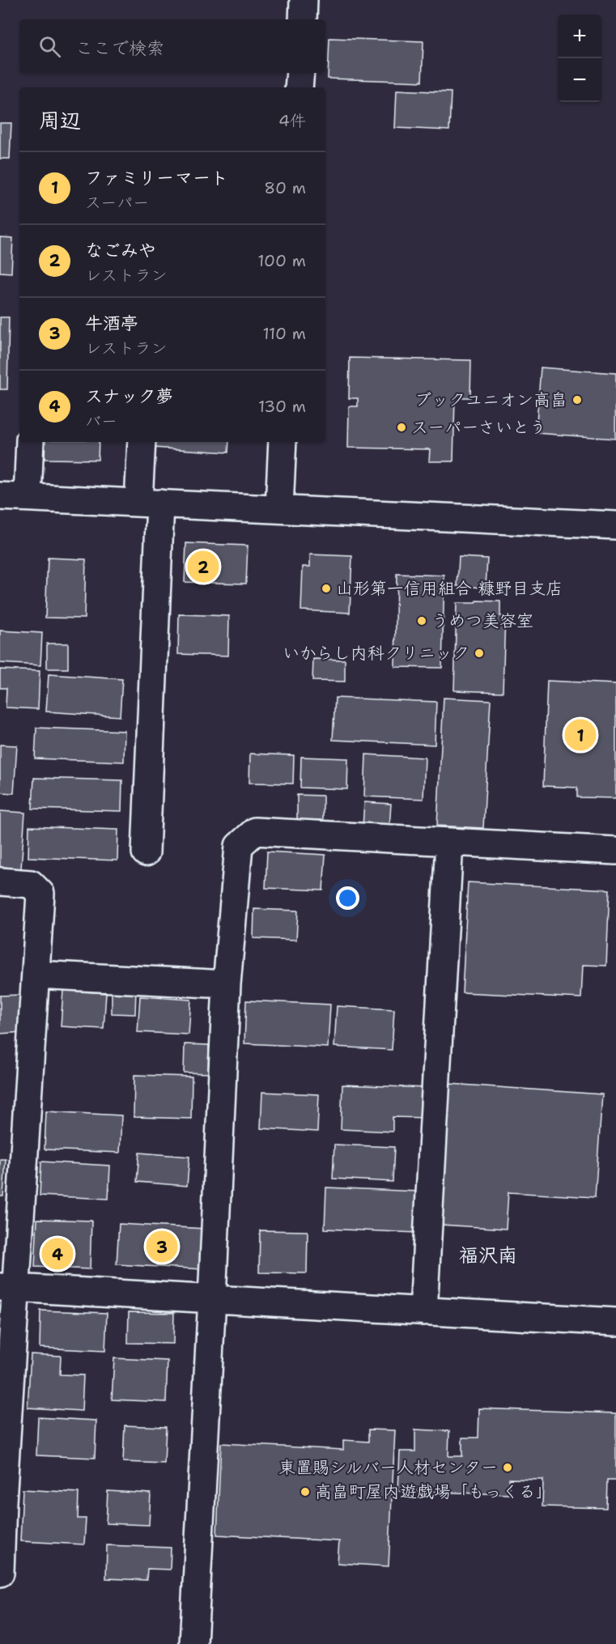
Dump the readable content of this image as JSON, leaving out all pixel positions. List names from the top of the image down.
{
  "districts": ["福沢南"],
  "places": [
    "ブックユニオン高畠",
    "スーパーさいとう",
    "山形第一信用組合 糠野目支店",
    "うめつ美容室",
    "いからし内科クリニック",
    "東置賜シルバー人材センター",
    "高畠町屋内遊戯場「もっくる」"
  ],
  "page": {
    "map_buttons": ["+", "−"],
    "search": "ここで検索",
    "heading": ["周辺", "4件"],
    "list": [
      {
        "mark": "1",
        "name": "ファミリーマート",
        "note": "スーパー",
        "value": "80 m"
      },
      {
        "mark": "2",
        "name": "なごみや",
        "note": "レストラン",
        "value": "100 m"
      },
      {
        "mark": "3",
        "name": "牛酒亭",
        "note": "レストラン",
        "value": "110 m"
      },
      {
        "mark": "4",
        "name": "スナック夢",
        "note": "バー",
        "value": "130 m"
      }
    ],
    "pins": [
      "2",
      "1",
      "3",
      "4"
    ]
  }
}
